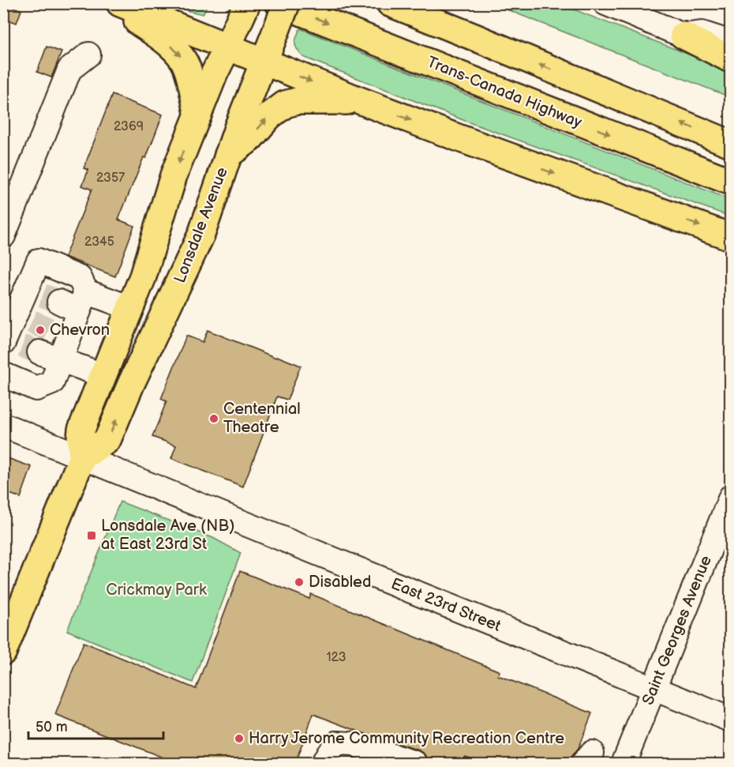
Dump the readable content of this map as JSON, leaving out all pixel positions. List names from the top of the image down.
{
  "streets": {
    "main road": ["Trans-Canada Highway", "Lonsdale Avenue"],
    "street": ["East 23rd Street", "Saint Georges Avenue"]
  },
  "crossings": [
    ["Lonsdale Avenue", "East 23rd Street"],
    ["East 23rd Street", "Saint Georges Avenue"]
  ],
  "parks": ["Crickmay Park"],
  "places": {
    "other": [
      "Chevron",
      "Centennial Theatre",
      "Disabled",
      "Harry Jerome Community Recreation Centre"
    ],
    "transit": ["Lonsdale Ave (NB) at East 23rd St"]
  },
  "house_numbers": [
    "2369",
    "2357",
    "2345",
    "123"
  ],
  "scale_bar": "50 m"
}
